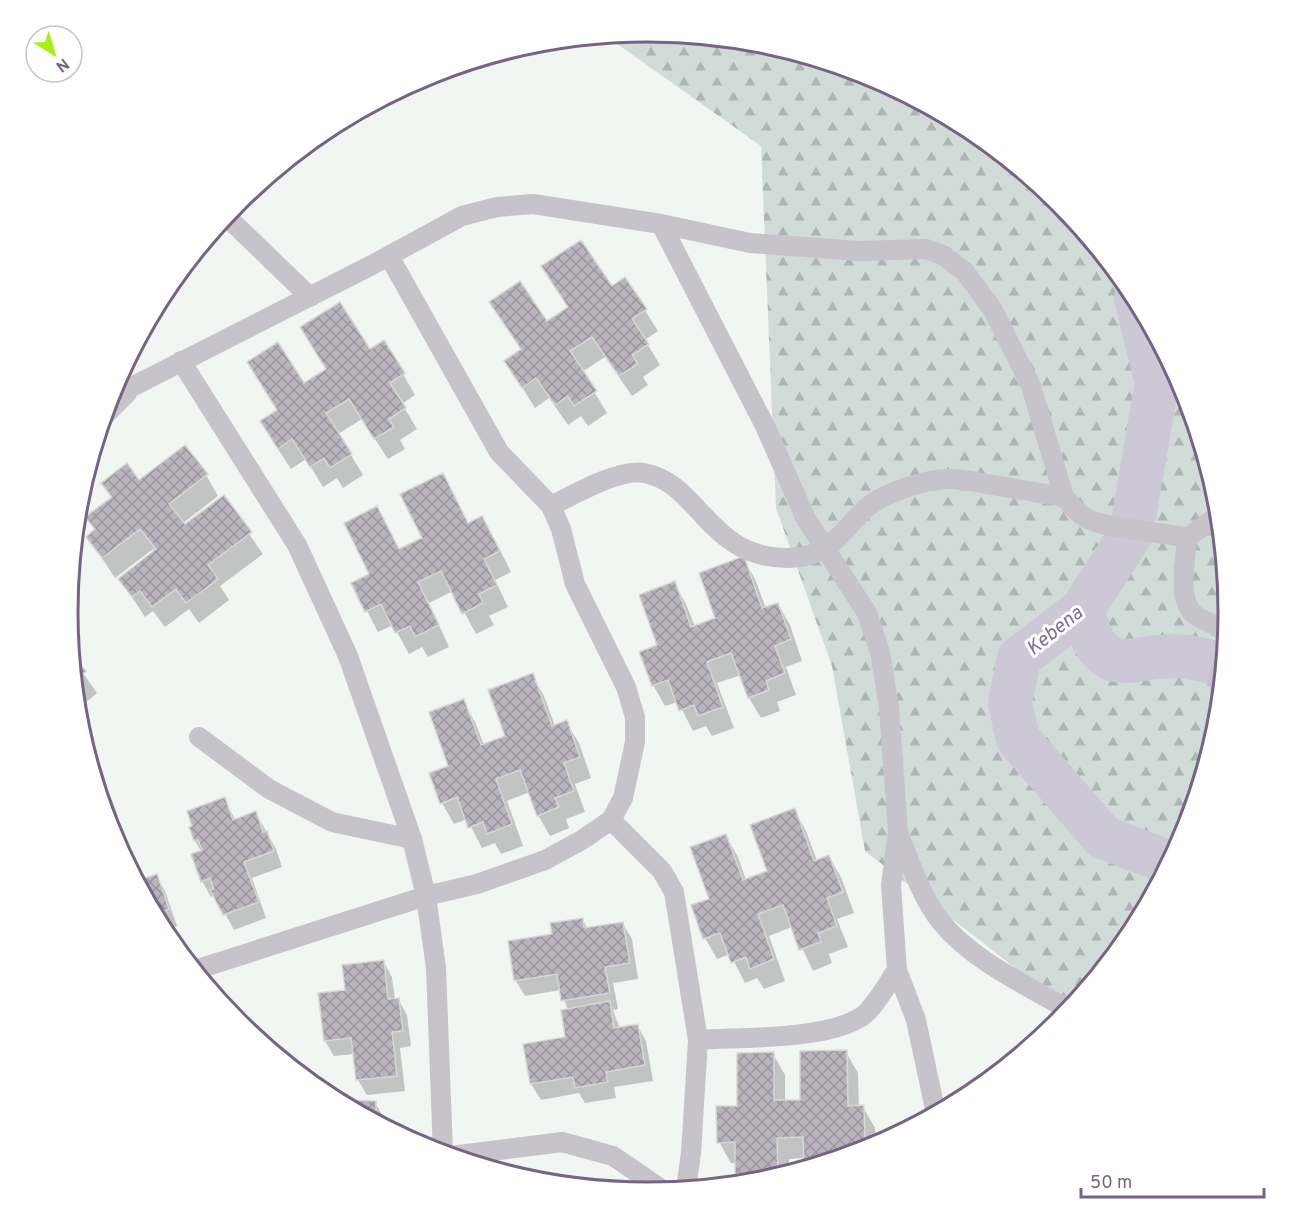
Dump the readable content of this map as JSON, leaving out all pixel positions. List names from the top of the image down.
{
  "water": ["Kebena"],
  "scale_bar": "50 m",
  "north": "bottom right"
}
